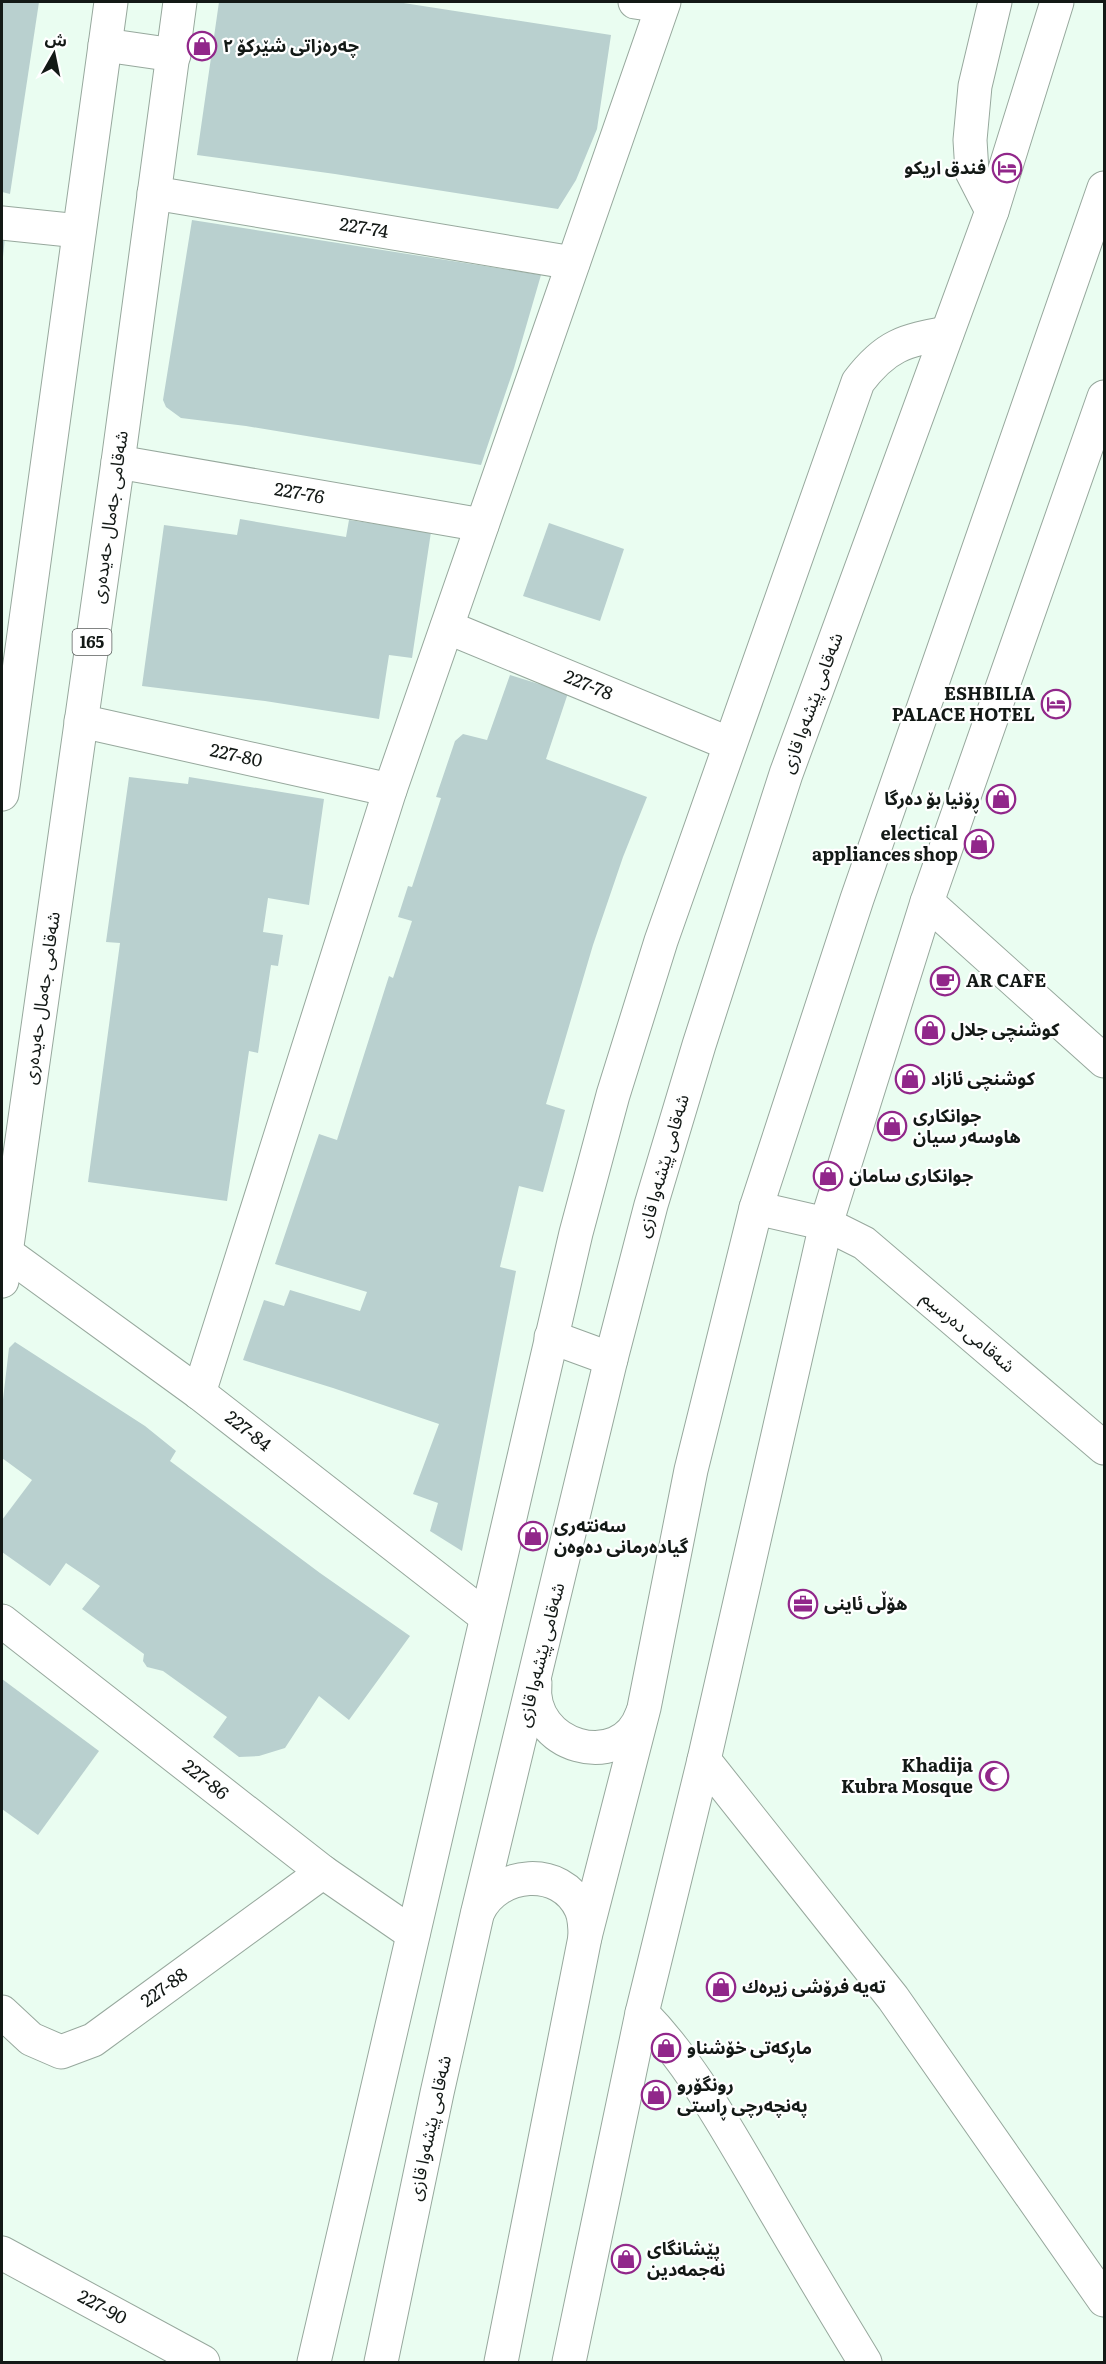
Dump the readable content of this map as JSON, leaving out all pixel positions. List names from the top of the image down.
{
  "streets": {
    "main road": [
      "227-74",
      "227-76",
      "شەقامی جەمال حەیدەری",
      "165",
      "227-78",
      "شەقامی پێشەوا قازی",
      "227-80",
      "شەقامی دەرسیم",
      "227-84",
      "227-86",
      "227-88",
      "227-90"
    ]
  },
  "crossings": [
    ["227-74", "شەقامی جەمال حەیدەری"],
    ["227-76", "شەقامی جەمال حەیدەری"],
    ["شەقامی جەمال حەیدەری", "227-80"],
    ["شەقامی جەمال حەیدەری", "227-84"],
    ["227-86", "227-88"]
  ],
  "places": {
    "shop": [
      "چەرەزاتی شێرکۆ ٢",
      "ڕۆنیا بۆ دەرگا",
      "electical appliances shop",
      "کوشنچی جلال",
      "کوشنچی ئازاد",
      "جوانکاری هاوسەر سیان",
      "جوانکاری سامان",
      "سەنتەری گیادەرمانی دەوەن",
      "تەیە فرۆشی زیرەك",
      "ماڕکەتی خۆشناو",
      "رونگۆرو پەنچەرچی ڕاستی",
      "پێشانگای نەجمەدین"
    ],
    "hotel": ["فندق اريكو", "ESHBILIA PALACE HOTEL"],
    "cafe": ["AR CAFE"],
    "office": ["هۆڵی ئاینی"],
    "mosque": ["Khadija Kubra Mosque"]
  },
  "north": "top"
}
